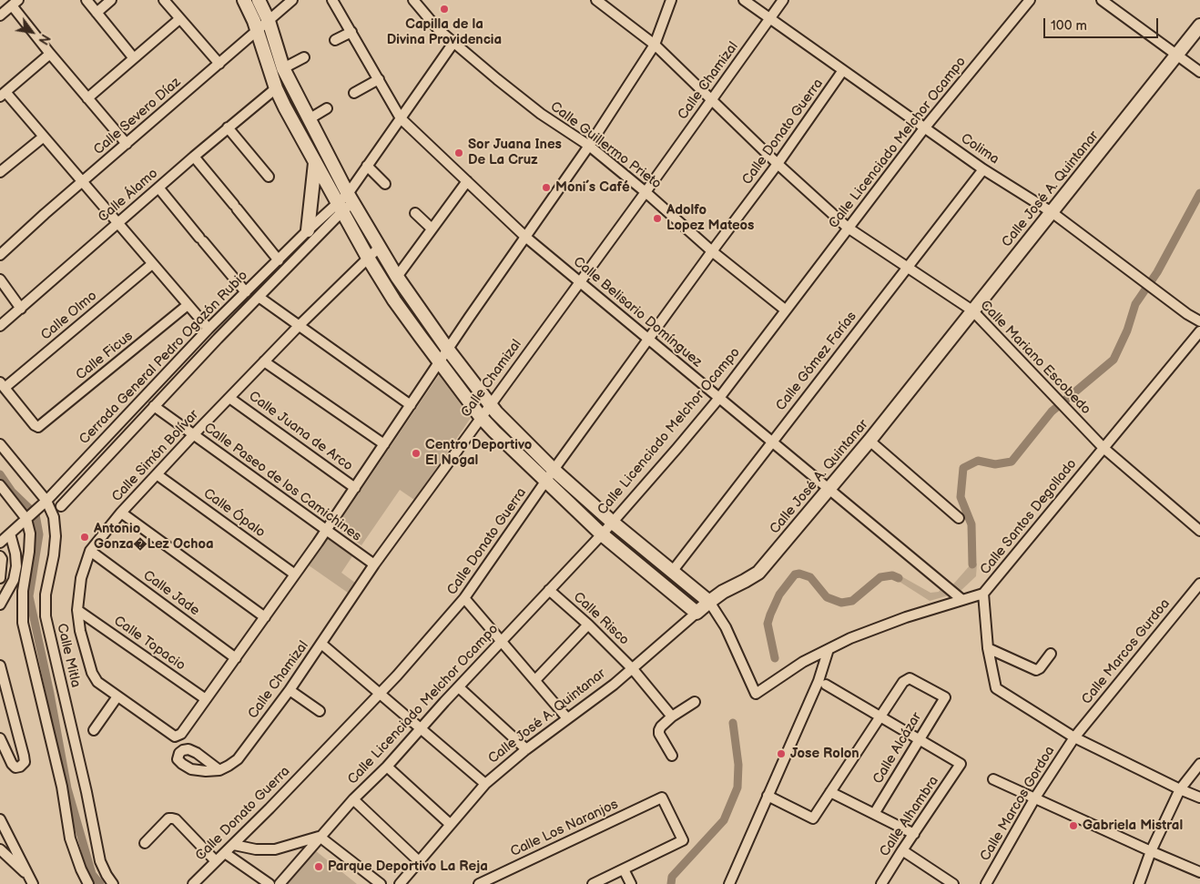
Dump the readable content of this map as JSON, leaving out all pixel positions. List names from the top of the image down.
{
  "streets": {
    "street": [
      "Calle Chamizal",
      "Calle Severo Díaz",
      "Calle Donato Guerra",
      "Calle Licenciado Melchor Ocampo",
      "Calle Guillermo Prieto",
      "Colima",
      "Calle José A. Quintanar",
      "Calle Álamo",
      "Calle Belisario Domínguez",
      "Calle Olmo",
      "Calle Ficus",
      "Cerrada General Pedro Ogazón Rubio",
      "Calle Mariano Escobedo",
      "Calle Gómez Farías",
      "Calle Juana de Arco",
      "Calle Simón Bolívar",
      "Calle Paseo de los Camichines",
      "Calle Ópalo",
      "Calle Santos Degollado",
      "Calle Jade",
      "Calle Risco",
      "Calle Topacio",
      "Calle Marcos Gurdoa",
      "Calle Mitla",
      "Calle Alcázar",
      "Calle Marcos Gordoa",
      "Calle Alhambra",
      "Calle Los Naranjos"
    ]
  },
  "crossings": [
    ["Calle Chamizal", "Calle Guillermo Prieto"],
    ["Calle Chamizal", "Colima"],
    ["Calle Chamizal", "Calle Belisario Domínguez"],
    ["Calle Chamizal", "Calle Mariano Escobedo"],
    ["Calle Chamizal", "Calle Paseo de los Camichines"],
    ["Calle Donato Guerra", "Calle Guillermo Prieto"],
    ["Calle Donato Guerra", "Colima"],
    ["Calle Donato Guerra", "Calle Belisario Domínguez"],
    ["Calle Donato Guerra", "Calle Mariano Escobedo"],
    ["Calle Licenciado Melchor Ocampo", "Calle Guillermo Prieto"],
    ["Calle Licenciado Melchor Ocampo", "Colima"],
    ["Calle Licenciado Melchor Ocampo", "Calle Belisario Domínguez"],
    ["Calle Licenciado Melchor Ocampo", "Calle Mariano Escobedo"],
    ["Calle Licenciado Melchor Ocampo", "Calle Risco"],
    ["Calle Guillermo Prieto", "Cerrada General Pedro Ogazón Rubio"],
    ["Colima", "Calle José A. Quintanar"],
    ["Colima", "Calle Gómez Farías"],
    ["Calle José A. Quintanar", "Calle Belisario Domínguez"],
    ["Calle José A. Quintanar", "Calle Mariano Escobedo"],
    ["Calle José A. Quintanar", "Calle Santos Degollado"],
    ["Calle José A. Quintanar", "Calle Risco"],
    ["Calle Belisario Domínguez", "Cerrada General Pedro Ogazón Rubio"],
    ["Calle Belisario Domínguez", "Calle Gómez Farías"],
    ["Calle Belisario Domínguez", "Calle Santos Degollado"],
    ["Calle Olmo", "Calle Ficus"],
    ["Cerrada General Pedro Ogazón Rubio", "Calle Paseo de los Camichines"],
    ["Cerrada General Pedro Ogazón Rubio", "Calle Mitla"],
    ["Calle Mariano Escobedo", "Calle Gómez Farías"],
    ["Calle Mariano Escobedo", "Calle Santos Degollado"],
    ["Calle Juana de Arco", "Calle Simón Bolívar"],
    ["Calle Simón Bolívar", "Calle Paseo de los Camichines"],
    ["Calle Simón Bolívar", "Calle Ópalo"],
    ["Calle Simón Bolívar", "Calle Jade"],
    ["Calle Simón Bolívar", "Calle Topacio"],
    ["Calle Marcos Gurdoa", "Calle Marcos Gordoa"],
    ["Calle Alcázar", "Calle Alhambra"]
  ],
  "places": [
    "Capilla de la Divina Providencia",
    "Sor Juana Ines De La Cruz",
    "Moni´s Café",
    "Adolfo Lopez Mateos",
    "Centro Deportivo El Nogal",
    "Antonio Gonza�Lez Ochoa",
    "Jose Rolon",
    "Gabriela Mistral",
    "Parque Deportivo La Reja"
  ],
  "scale_bar": "100 m",
  "north": "bottom right"
}
